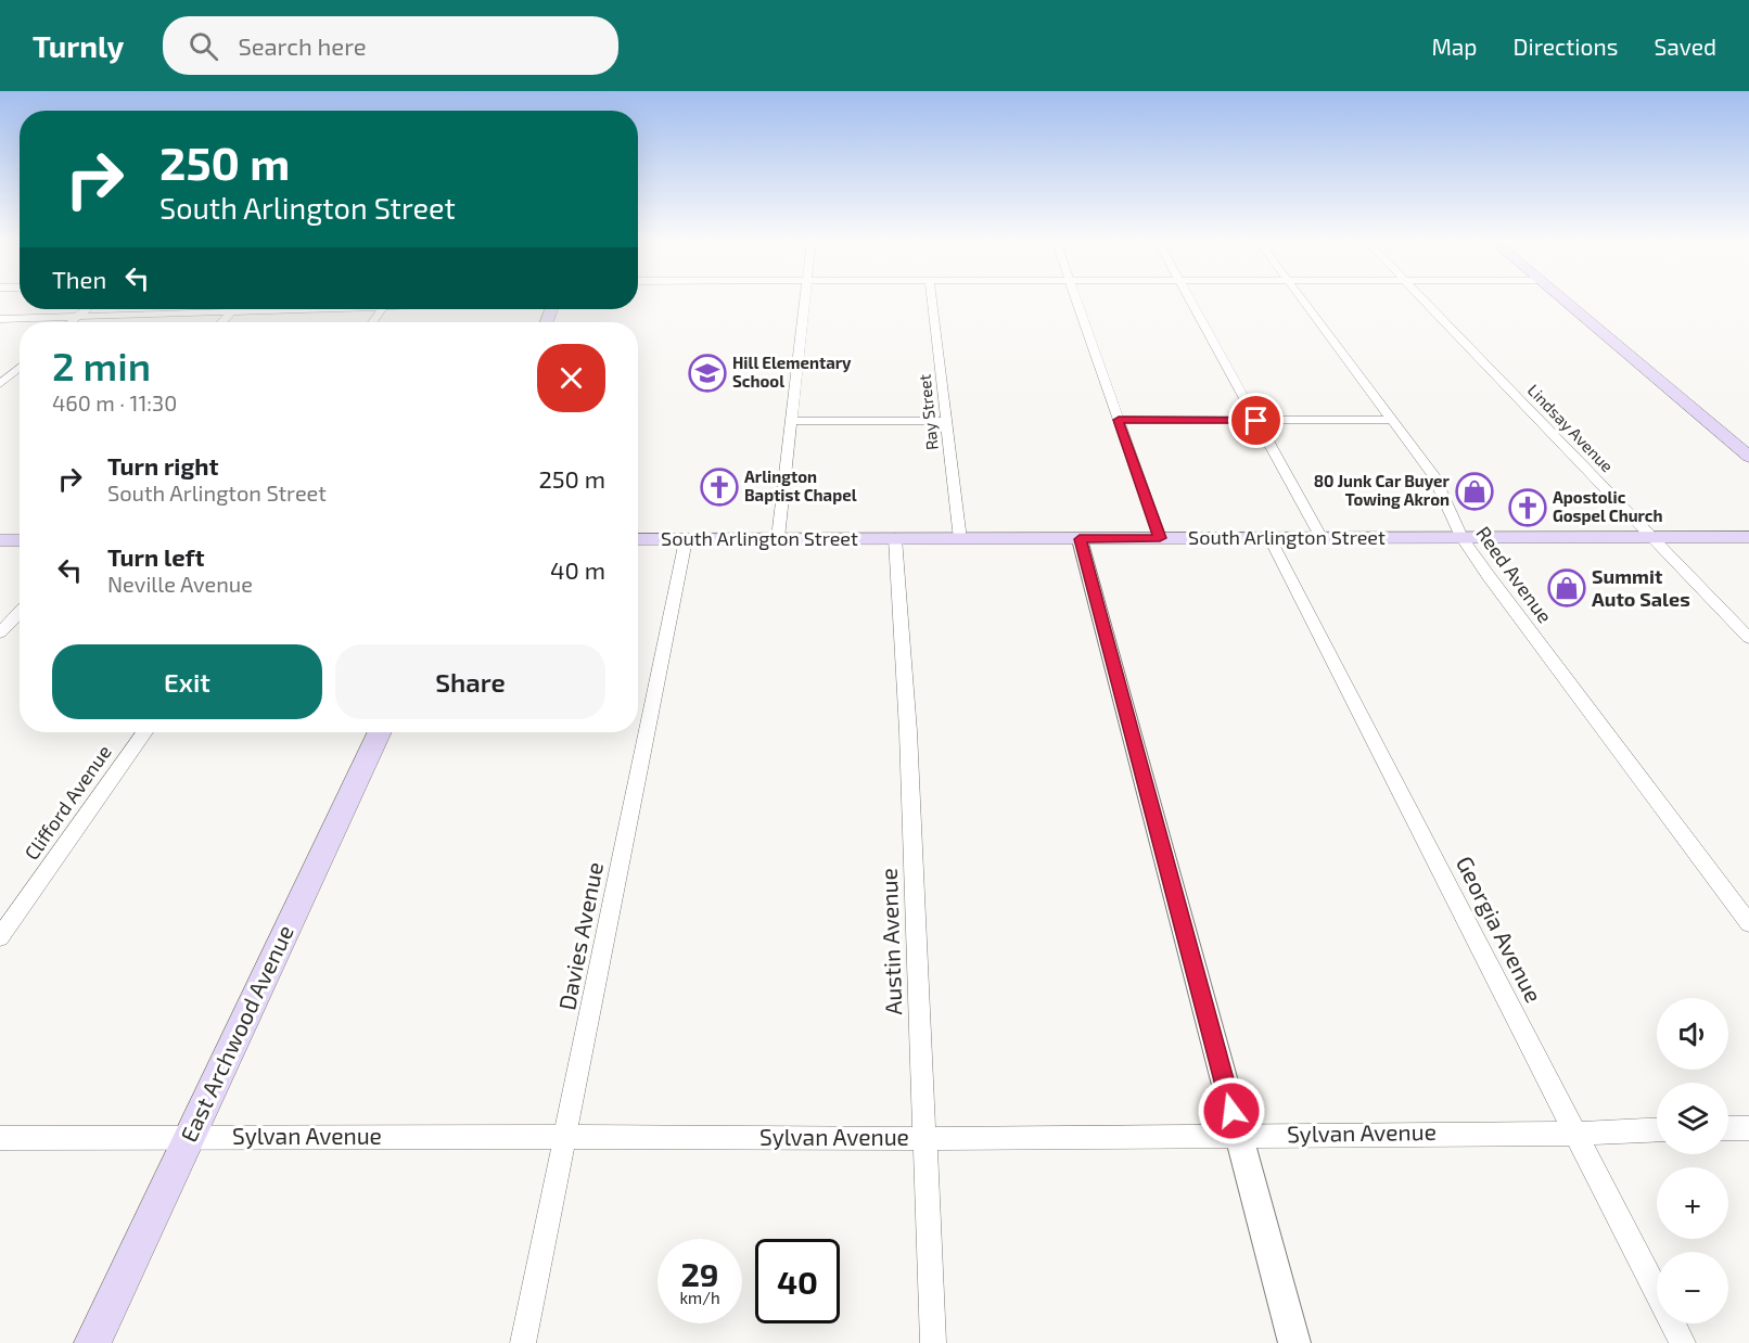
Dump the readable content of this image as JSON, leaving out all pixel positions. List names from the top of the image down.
{
  "streets": {
    "main road": ["South Arlington Street", "East Archwood Avenue"],
    "street": [
      "Ray Street",
      "Lindsay Avenue",
      "Reed Avenue",
      "Clifford Avenue",
      "Georgia Avenue",
      "Davies Avenue",
      "Austin Avenue",
      "Sylvan Avenue"
    ]
  },
  "crossings": [
    ["Ray Street", "South Arlington Street"],
    ["Lindsay Avenue", "South Arlington Street"],
    ["South Arlington Street", "Reed Avenue"],
    ["South Arlington Street", "Georgia Avenue"],
    ["South Arlington Street", "Davies Avenue"],
    ["South Arlington Street", "Austin Avenue"],
    ["Georgia Avenue", "Sylvan Avenue"],
    ["Davies Avenue", "Sylvan Avenue"],
    ["Austin Avenue", "Sylvan Avenue"],
    ["East Archwood Avenue", "Sylvan Avenue"]
  ],
  "places": {
    "school or university": ["Hill Elementary School"],
    "church": ["Arlington Baptist Chapel", "Apostolic Gospel Church"],
    "shop": ["80 Junk Car Buyer Towing Akron", "Summit Auto Sales"]
  },
  "page": {
    "header": "Turnly",
    "search": "Search here",
    "nav": ["Map", "Directions", "Saved"],
    "turn": ["250 m", "South Arlington Street"],
    "then": "Then",
    "heading": ["2 min", "460 m · 11:30"],
    "list": [
      {
        "name": "Turn right",
        "note": "South Arlington Street",
        "value": "250 m"
      },
      {
        "name": "Turn left",
        "note": "Neville Avenue",
        "value": "40 m"
      }
    ],
    "buttons": ["Exit", "Share"],
    "map_buttons": ["+", "−"],
    "speed": "29 km/h",
    "limit": "40"
  }
}
